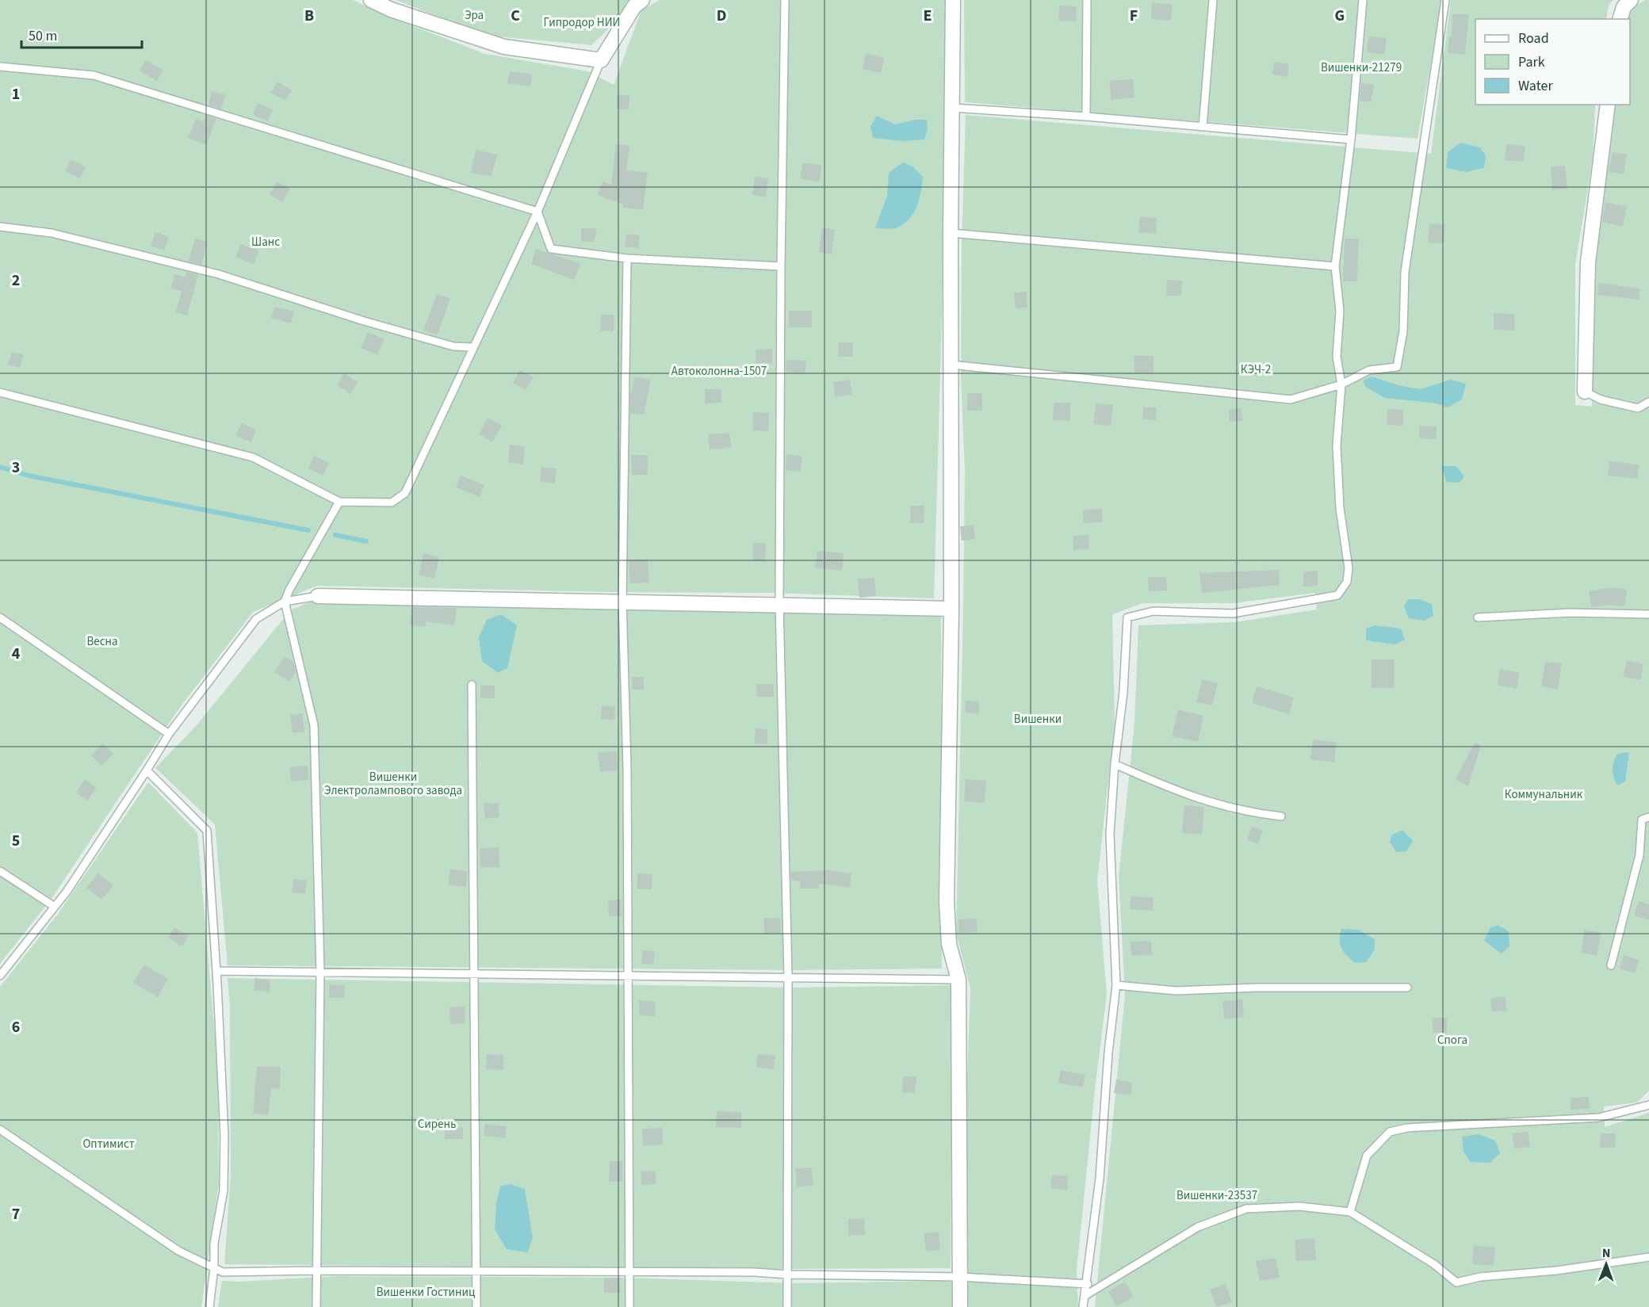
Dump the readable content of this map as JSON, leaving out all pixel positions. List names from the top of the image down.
{
  "parks": [
    "Эра",
    "Гипродор НИИ",
    "Вишенки-21279",
    "Шанс",
    "КЭЧ-2",
    "Автоколонна-1507",
    "Весна",
    "Вишенки",
    "Вишенки Электролампового завода",
    "Коммунальник",
    "Спога",
    "Сирень",
    "Оптимист",
    "Вишенки-23537",
    "Вишенки Гостиниц"
  ],
  "legend": ["Road", "Park", "Water"],
  "scale_bar": "50 m",
  "north": "top",
  "grid": {
    "columns": [
      "B",
      "C",
      "D",
      "E",
      "F",
      "G"
    ],
    "rows": [
      "1",
      "2",
      "3",
      "4",
      "5",
      "6",
      "7"
    ]
  }
}
